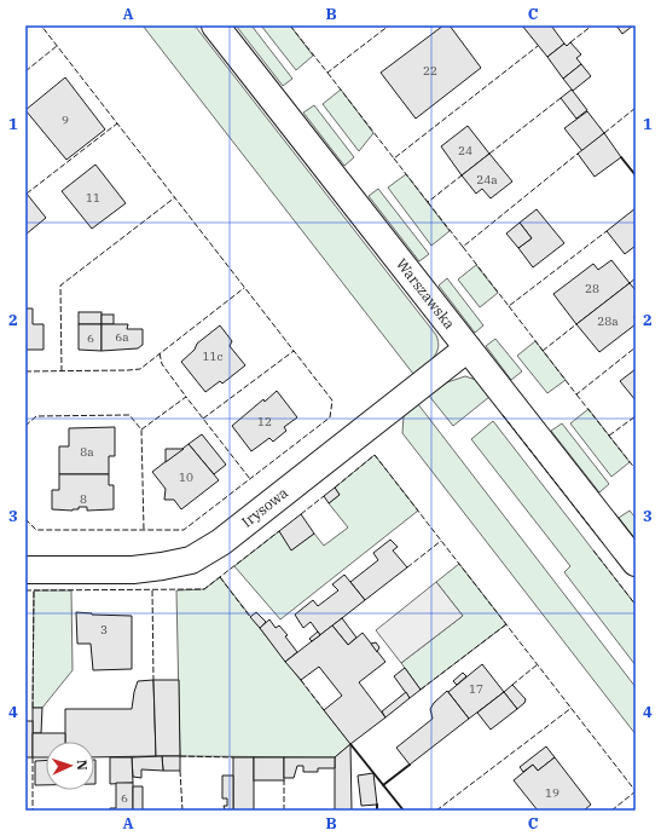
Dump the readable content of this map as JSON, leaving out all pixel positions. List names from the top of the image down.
{
  "streets": {
    "street": ["Warszawska", "Irysowa"]
  },
  "crossings": [
    ["Warszawska", "Irysowa"]
  ],
  "house_numbers": [
    "22",
    "9",
    "24",
    "24a",
    "11",
    "28",
    "28a",
    "6a",
    "6",
    "11c",
    "12",
    "8a",
    "10",
    "8",
    "3",
    "17",
    "19",
    "6"
  ],
  "north": "right",
  "grid": {
    "columns": ["A", "B", "C"],
    "rows": [
      "1",
      "2",
      "3",
      "4"
    ]
  }
}
